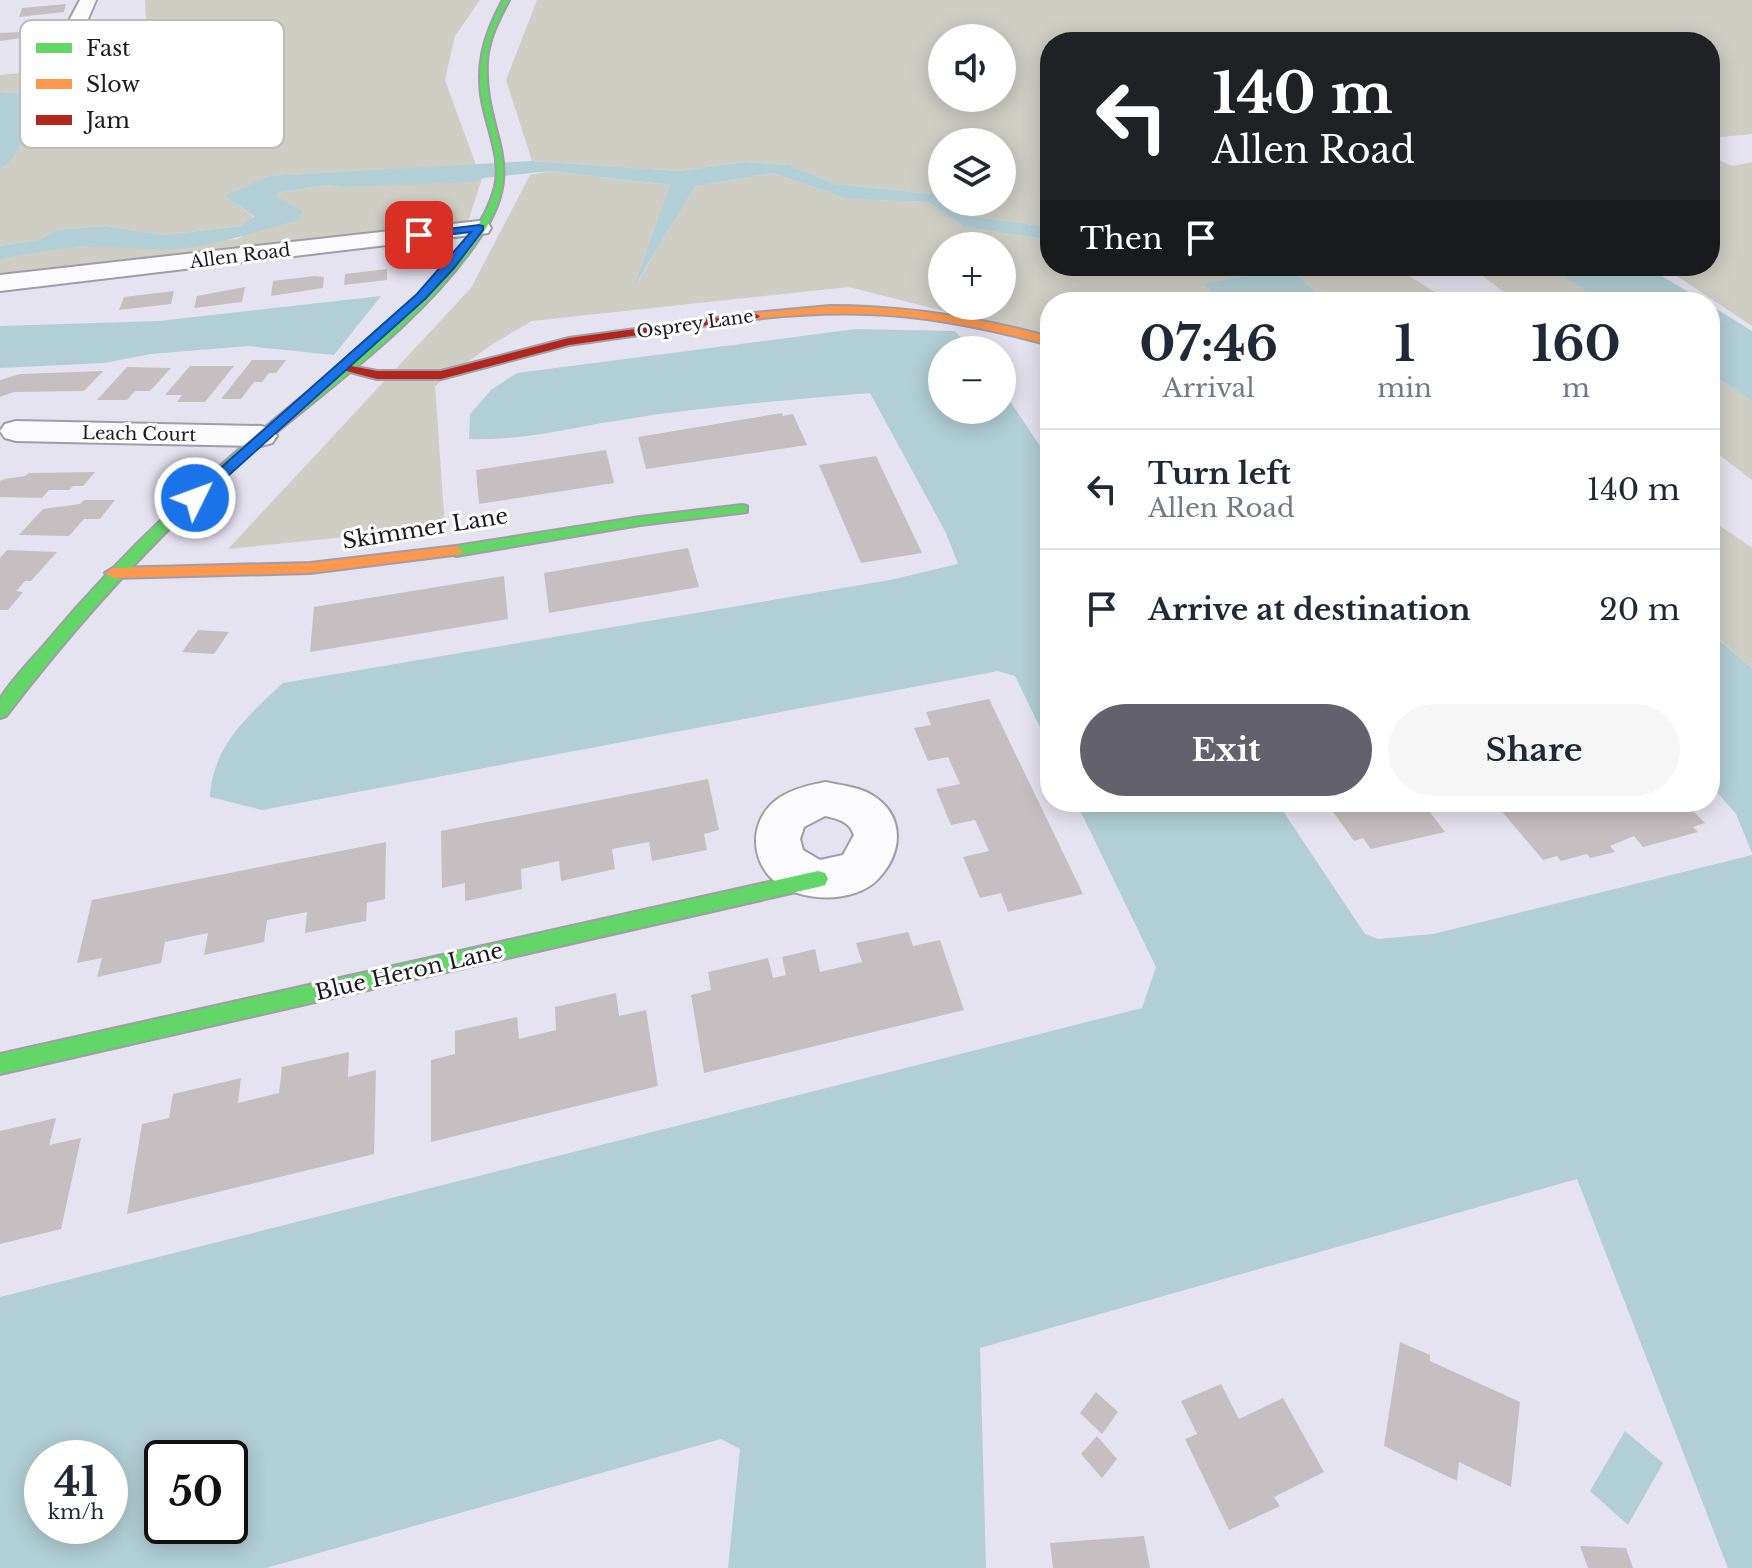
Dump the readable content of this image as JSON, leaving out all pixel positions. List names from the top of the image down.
{
  "streets": {
    "main road": ["Osprey Lane", "Skimmer Lane", "Blue Heron Lane"],
    "street": ["Allen Road", "Leach Court"]
  },
  "legend": ["Fast", "Slow", "Jam"],
  "page": {
    "map_buttons": ["+", "−"],
    "turn": ["140 m", "Allen Road"],
    "then": "Then",
    "eta": [
      "07:46",
      "Arrival",
      "1",
      "min",
      "160",
      "m"
    ],
    "list": [
      {
        "name": "Turn left",
        "note": "Allen Road",
        "value": "140 m"
      },
      {
        "name": "Arrive at destination",
        "value": "20 m"
      }
    ],
    "buttons": ["Exit", "Share"],
    "speed": "41 km/h",
    "limit": "50"
  }
}
